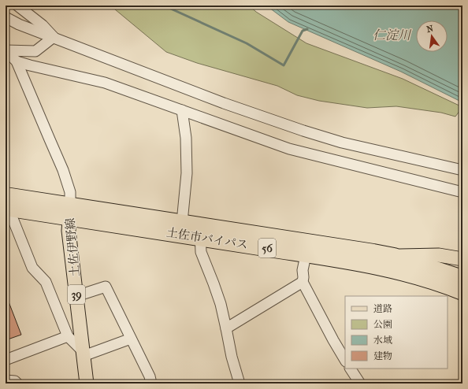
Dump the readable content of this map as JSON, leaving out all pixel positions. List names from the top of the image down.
{
  "streets": {
    "highway": ["土佐市バイパス", "56"],
    "main road": ["土佐伊野線", "39"]
  },
  "crossings": [
    ["土佐市バイパス", "土佐伊野線"]
  ],
  "water": ["仁淀川"],
  "legend": [
    "道路",
    "公園",
    "水域",
    "建物"
  ],
  "north": "top"
}
